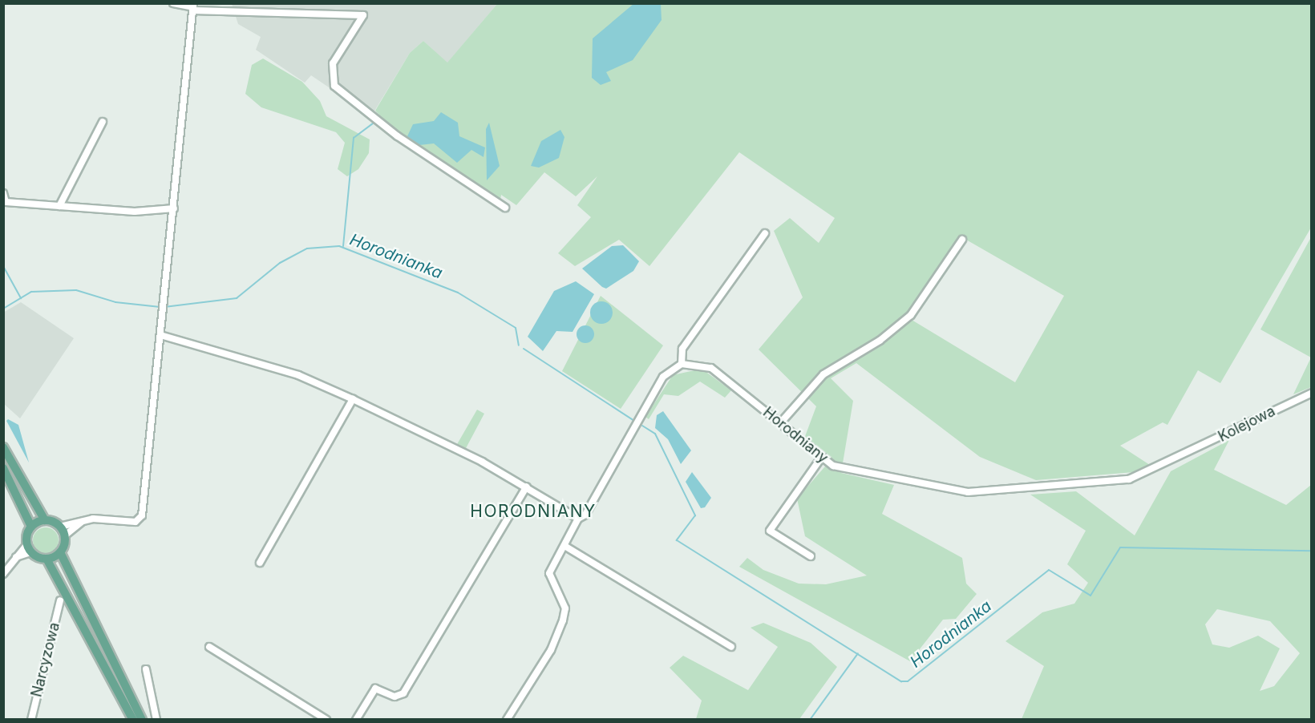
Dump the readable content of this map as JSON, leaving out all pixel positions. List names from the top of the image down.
{
  "streets": {
    "street": ["Kolejowa", "Horodniany", "Narcyzowa"]
  },
  "crossings": [
    ["Kolejowa", "Horodniany"]
  ],
  "districts": ["HORODNIANY"],
  "water": ["Horodnianka"]
}
